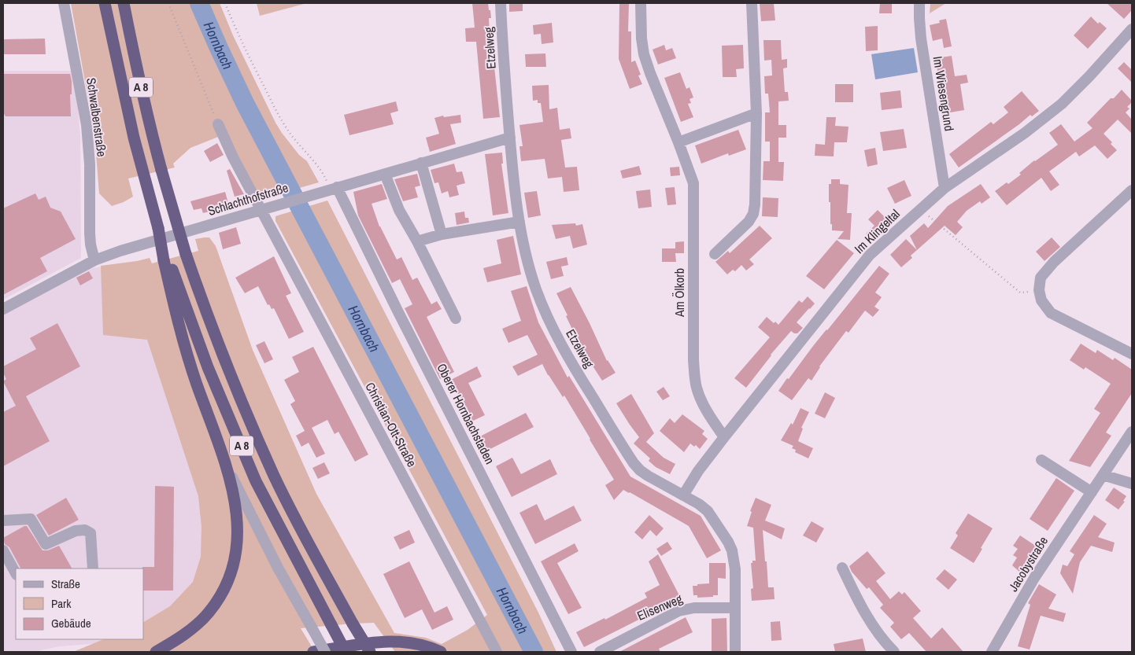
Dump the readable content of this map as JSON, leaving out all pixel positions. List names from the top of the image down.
{
  "streets": {
    "highway": ["A 8"],
    "street": [
      "Etzelweg",
      "Im Wiesengrund",
      "Schwalbenstraße",
      "Schlachthofstraße",
      "Im Klingeltal",
      "Am Ölkorb",
      "Oberer Hornbachstaden",
      "Christian-Ott-Straße",
      "Jacobystraße",
      "Elisenweg"
    ]
  },
  "crossings": [
    ["Etzelweg", "Schlachthofstraße"],
    ["Etzelweg", "Im Klingeltal"],
    ["Etzelweg", "Elisenweg"],
    ["Im Wiesengrund", "Im Klingeltal"],
    ["Schwalbenstraße", "Schlachthofstraße"],
    ["Schlachthofstraße", "Oberer Hornbachstaden"],
    ["Schlachthofstraße", "Christian-Ott-Straße"],
    ["Im Klingeltal", "Am Ölkorb"]
  ],
  "water": ["Hornbach"],
  "legend": ["Straße", "Park", "Gebäude"]
}
